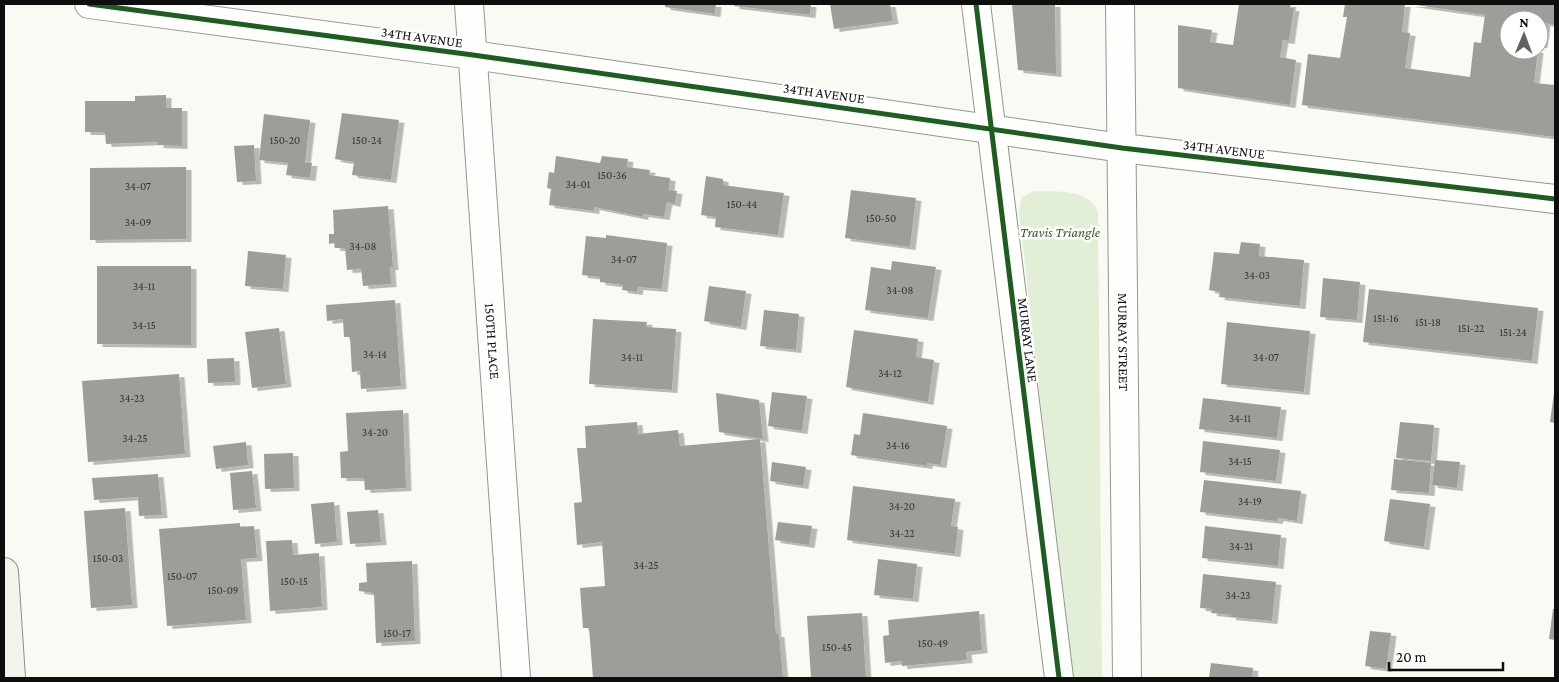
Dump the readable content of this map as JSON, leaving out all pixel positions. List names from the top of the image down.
{
  "streets": {
    "street": [
      "34TH AVENUE",
      "MURRAY LANE",
      "150TH PLACE",
      "MURRAY STREET"
    ]
  },
  "crossings": [
    ["34TH AVENUE", "MURRAY LANE"],
    ["34TH AVENUE", "150TH PLACE"],
    ["34TH AVENUE", "MURRAY STREET"]
  ],
  "parks": ["Travis Triangle"],
  "house_numbers": [
    "150-20",
    "150-24",
    "150-36",
    "34-01",
    "34-07",
    "150-44",
    "150-50",
    "34-09",
    "34-08",
    "34-07",
    "34-03",
    "34-11",
    "34-08",
    "151-16",
    "151-18",
    "34-15",
    "151-22",
    "151-24",
    "34-14",
    "34-11",
    "34-07",
    "34-12",
    "34-23",
    "34-11",
    "34-20",
    "34-25",
    "34-16",
    "34-15",
    "34-19",
    "34-20",
    "34-22",
    "34-21",
    "150-03",
    "34-25",
    "150-07",
    "150-15",
    "150-09",
    "34-23",
    "150-17",
    "150-49",
    "150-45"
  ],
  "scale_bar": "20 m",
  "north": "top"
}
